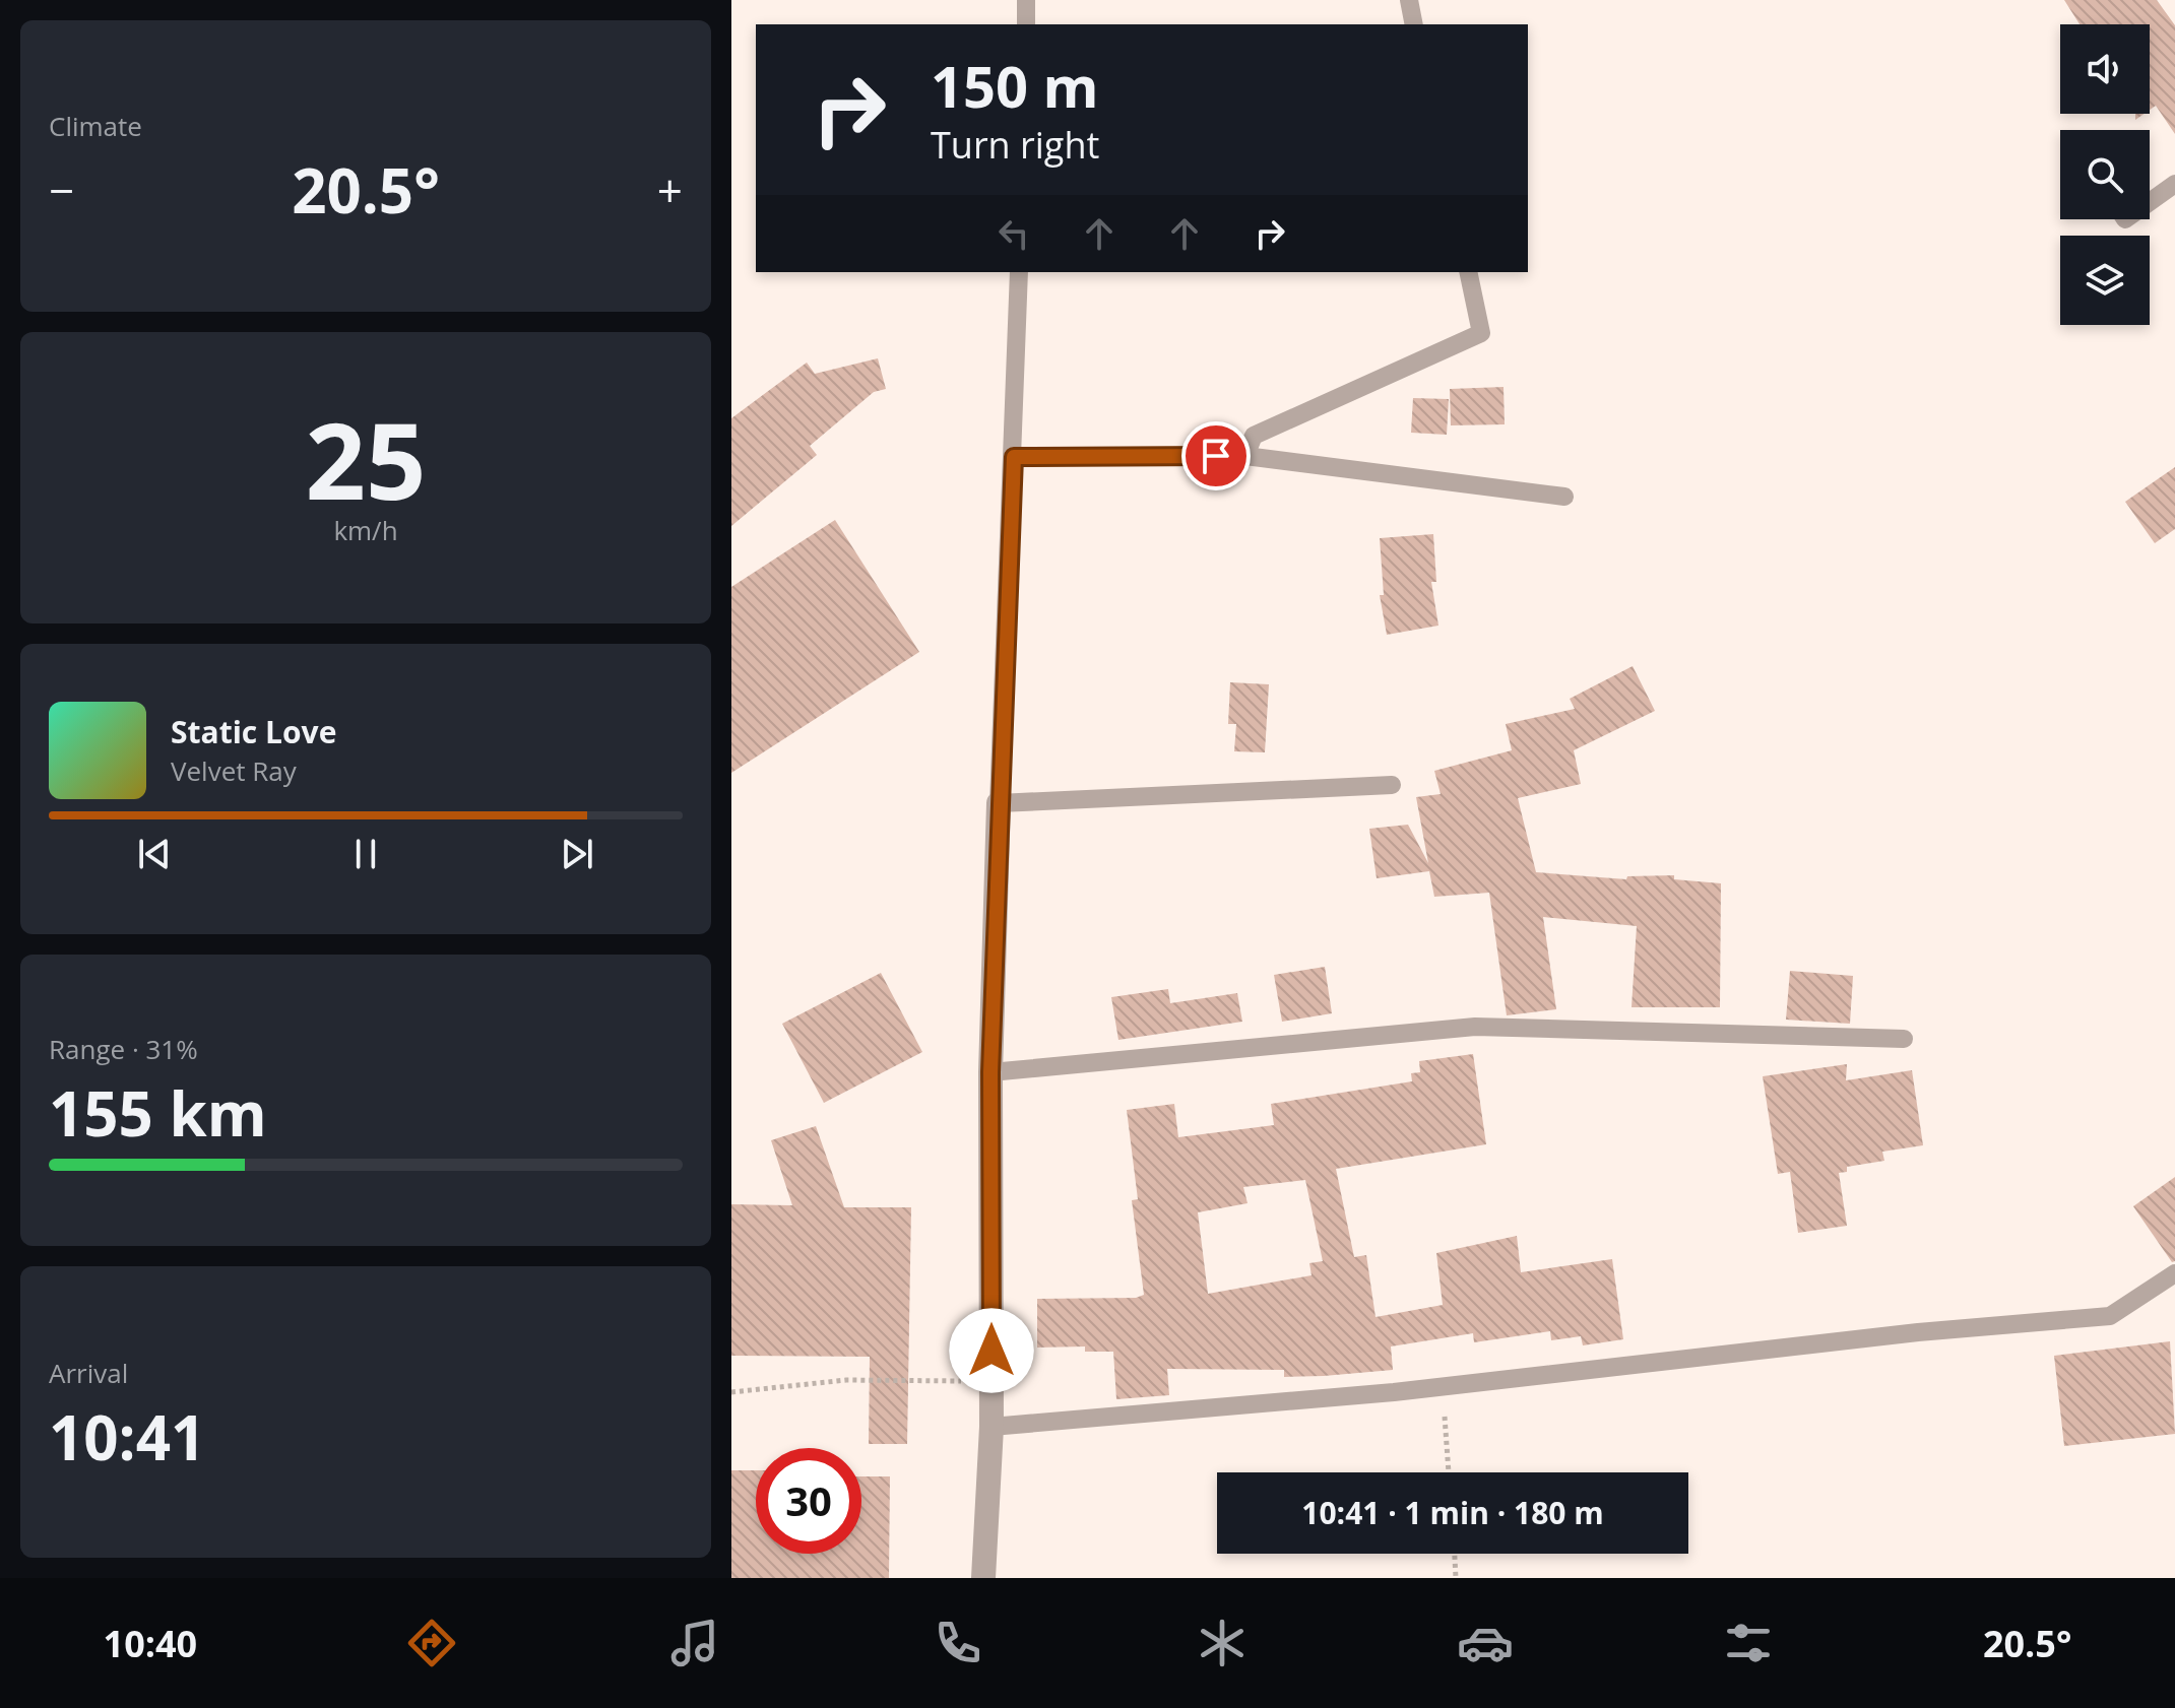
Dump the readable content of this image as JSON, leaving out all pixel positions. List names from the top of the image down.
{
  "page": {
    "tile": [
      "Climate",
      ["25", "km/h"],
      ["Range · 31%", "155 km"],
      ["Arrival", "10:41"]
    ],
    "turn": ["150 m", "Turn right"],
    "heat": ["−", "20.5°", "+"],
    "song": ["Static Love", "Velvet Ray"],
    "limit": "30",
    "trip": "10:41 · 1 min · 180 m",
    "tabs": ["10:40", "20.5°"]
  }
}
